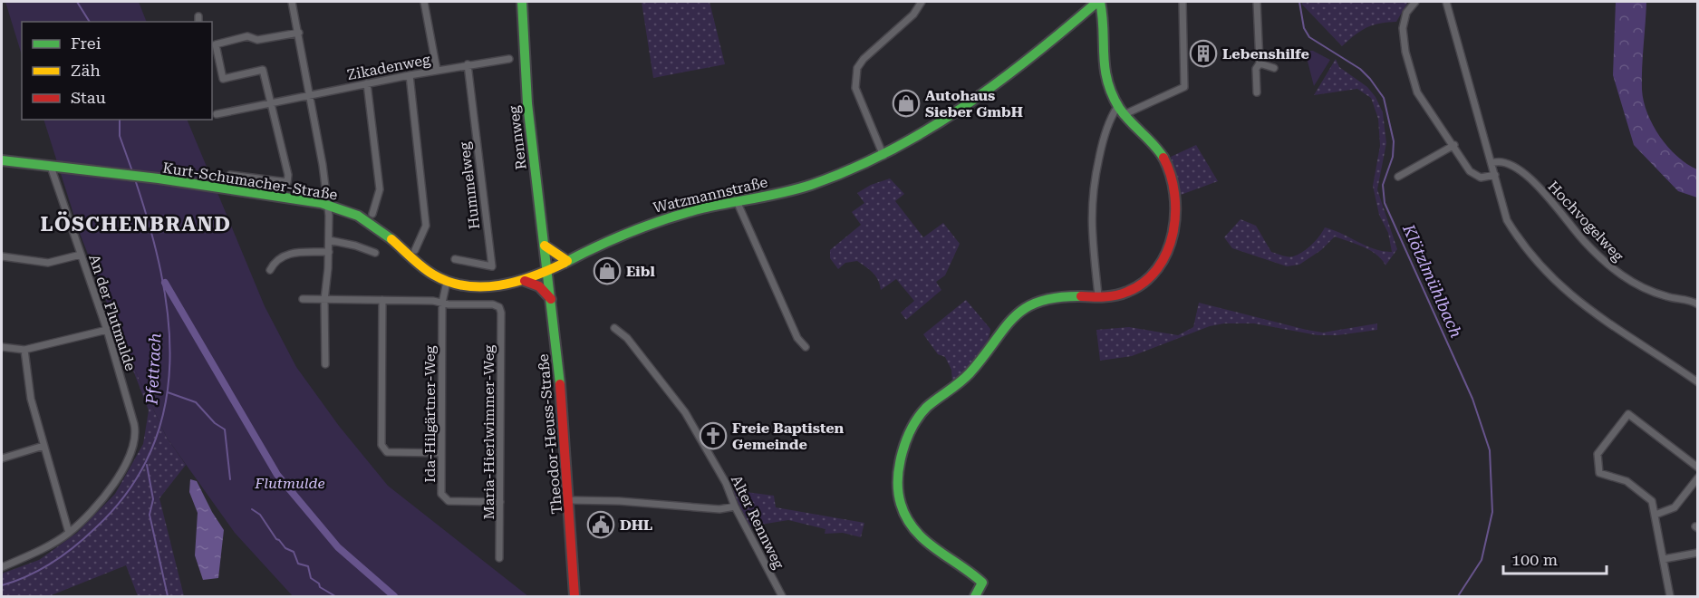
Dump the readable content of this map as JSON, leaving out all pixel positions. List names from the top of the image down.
{
  "streets": {
    "street": [
      "Zikadenweg",
      "Rennweg",
      "Kurt-Schumacher-Straße",
      "Hummelweg",
      "Watzmannstraße",
      "Hochvogelweg",
      "An der Flutmulde",
      "Ida-Hilgärtner-Weg",
      "Maria-Hierlwimmer-Weg",
      "Theodor-Heuss-Straße",
      "Alter Rennweg"
    ]
  },
  "crossings": [
    ["Zikadenweg", "Hummelweg"],
    ["Rennweg", "Kurt-Schumacher-Straße"],
    ["Rennweg", "Watzmannstraße"],
    ["Rennweg", "Theodor-Heuss-Straße"],
    ["Kurt-Schumacher-Straße", "Watzmannstraße"],
    ["Kurt-Schumacher-Straße", "An der Flutmulde"],
    ["Kurt-Schumacher-Straße", "Ida-Hilgärtner-Weg"],
    ["Kurt-Schumacher-Straße", "Theodor-Heuss-Straße"],
    ["Watzmannstraße", "Theodor-Heuss-Straße"],
    ["Ida-Hilgärtner-Weg", "Maria-Hierlwimmer-Weg"]
  ],
  "districts": ["LÖSCHENBRAND"],
  "water": ["Klötzlmühlbach", "Pfettrach"],
  "parks": ["Flutmulde"],
  "places": {
    "building": ["Lebenshilfe"],
    "shop": ["Autohaus Sieber GmbH", "Eibl"],
    "church": ["Freie Baptisten Gemeinde"],
    "public building": ["DHL"]
  },
  "legend": ["Frei", "Zäh", "Stau"],
  "scale_bar": "100 m"
}
